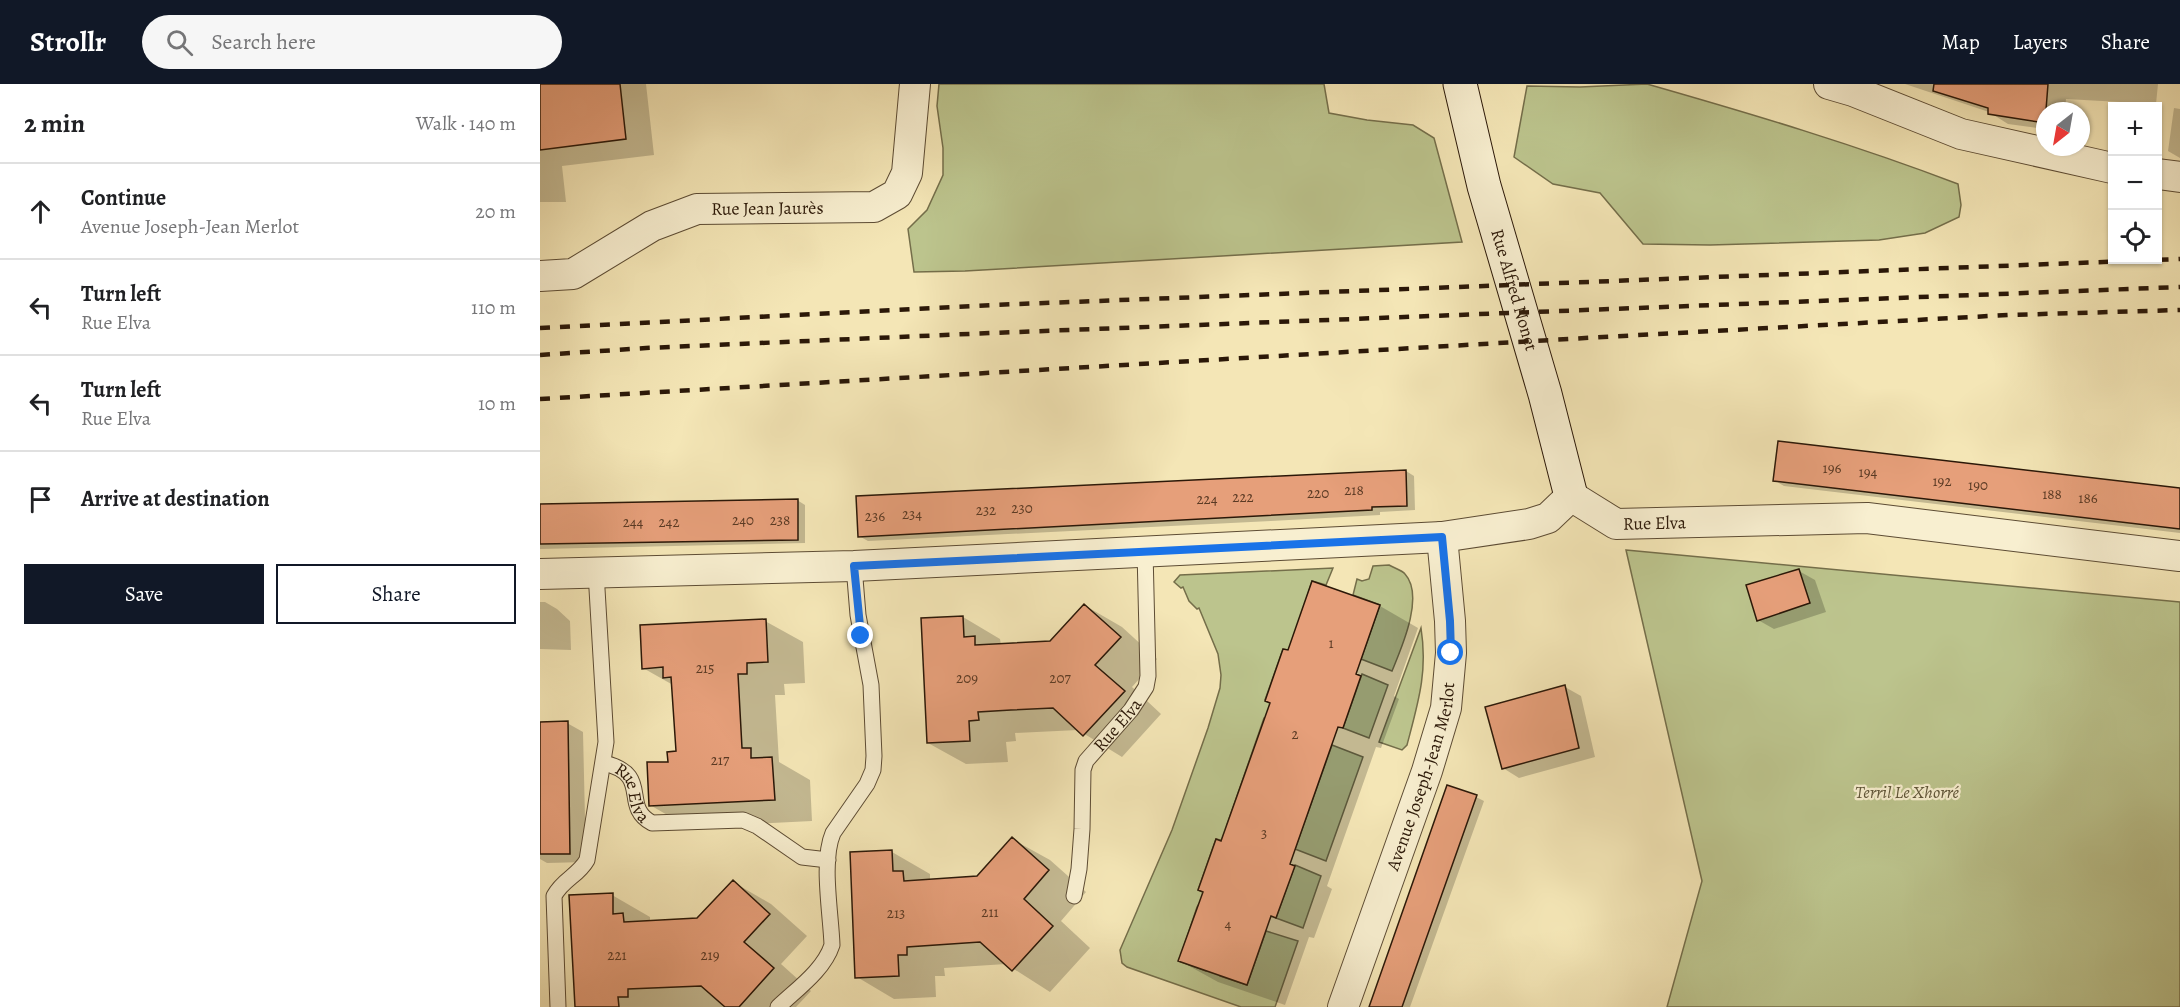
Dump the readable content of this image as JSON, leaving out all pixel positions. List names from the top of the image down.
{
  "streets": {
    "street": [
      "Rue Jean Jaurès",
      "Rue Alfred Nonet",
      "Rue Elva",
      "Avenue Joseph-Jean Merlot"
    ]
  },
  "crossings": [
    ["Rue Alfred Nonet", "Rue Elva"]
  ],
  "parks": ["Terril Le Xhorré"],
  "house_numbers": [
    "196",
    "194",
    "192",
    "190",
    "218",
    "220",
    "188",
    "222",
    "186",
    "224",
    "230",
    "232",
    "234",
    "236",
    "240",
    "238",
    "244",
    "242",
    "1",
    "215",
    "209",
    "207",
    "2",
    "217",
    "3",
    "211",
    "213",
    "4",
    "221",
    "219"
  ],
  "north": "bottom left",
  "page": {
    "header": "Strollr",
    "search": "Search here",
    "nav": ["Map", "Layers", "Share"],
    "heading": ["2 min", "Walk · 140 m"],
    "map_buttons": ["+", "−"],
    "list": [
      ["Continue", "Avenue Joseph-Jean Merlot", "20 m"],
      ["Turn left", "Rue Elva", "110 m"],
      ["Turn left", "Rue Elva", "10 m"],
      "Arrive at destination"
    ],
    "buttons": ["Save", "Share"]
  }
}
